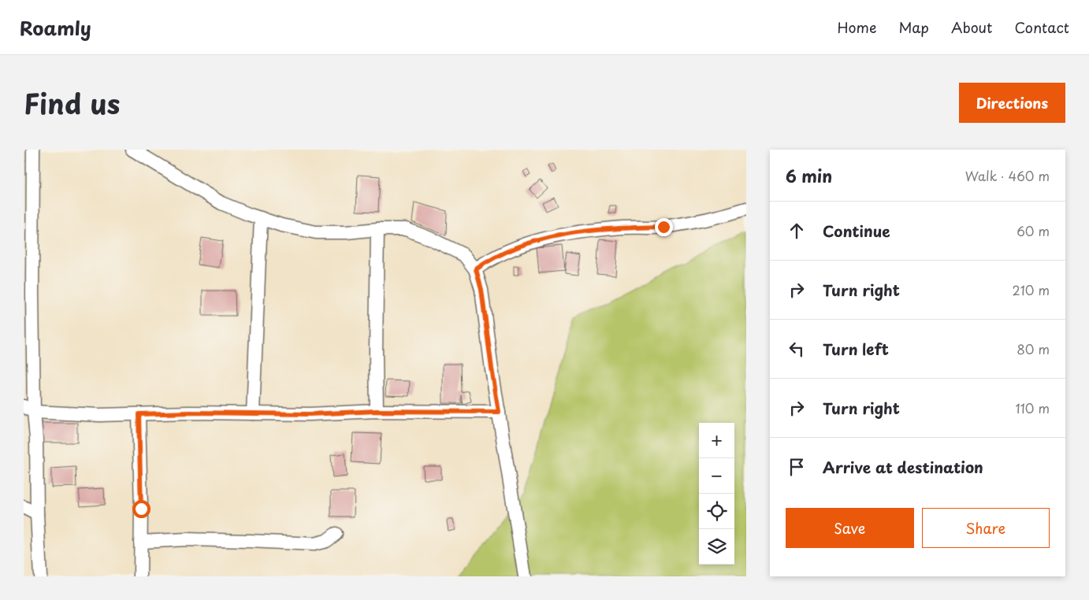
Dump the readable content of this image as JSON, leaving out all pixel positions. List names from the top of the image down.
{
  "page": {
    "header": "Roamly",
    "nav": [
      "Home",
      "Map",
      "About",
      "Contact"
    ],
    "title": "Find us",
    "buttons": [
      "Directions",
      ["Save", "Share"]
    ],
    "heading": ["6 min", "Walk · 460 m"],
    "list": [
      ["Continue", "60 m"],
      ["Turn right", "210 m"],
      ["Turn left", "80 m"],
      ["Turn right", "110 m"],
      "Arrive at destination"
    ],
    "map_buttons": ["+", "−"]
  }
}
